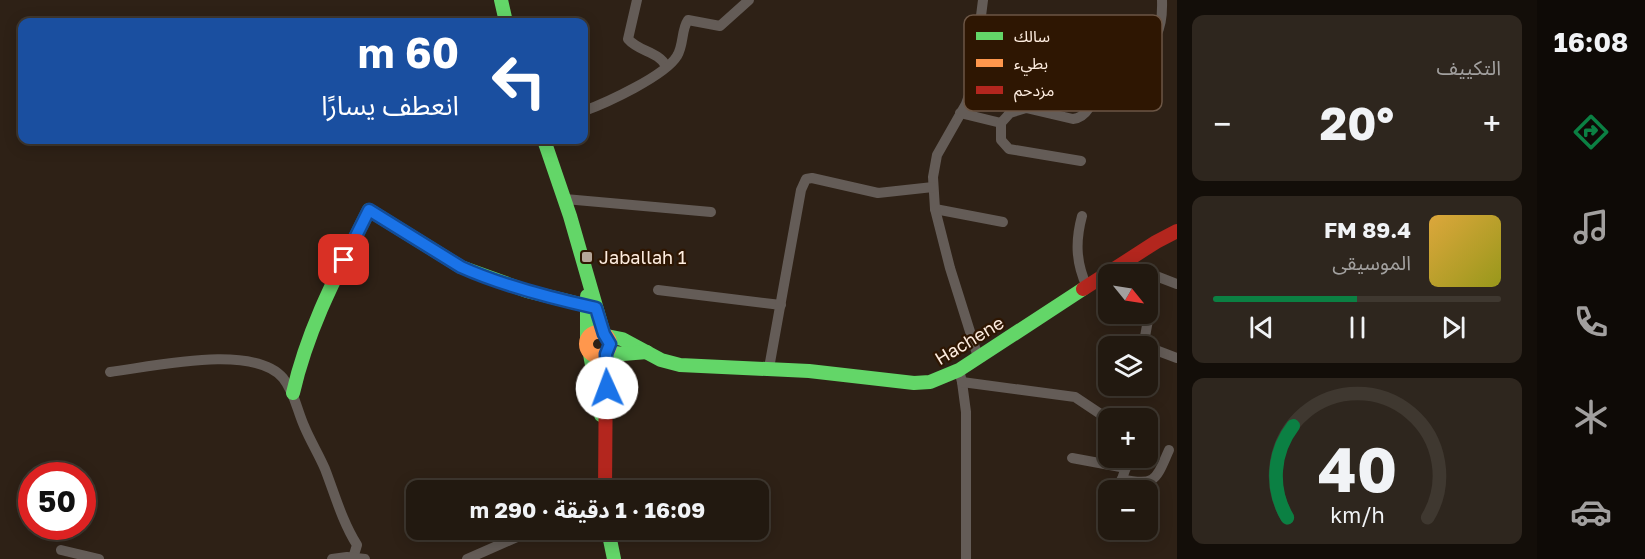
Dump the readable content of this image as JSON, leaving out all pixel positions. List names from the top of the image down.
{
  "streets": {
    "street": ["Hachene"]
  },
  "places": {
    "transit": ["Jaballah 1"]
  },
  "legend": ["سالك", "بطيء", "مزدحم"],
  "north": "bottom right",
  "page": {
    "tabs": "16:08",
    "tile": "التكييف",
    "turn": ["60 m", "انعطف يسارًا"],
    "heat": ["−", "20°", "+"],
    "song": ["89.4 FM", "الموسيقى"],
    "map_buttons": ["+", "−"],
    "limit": "50",
    "trip": "16:09 · 1 دقيقة · 290 m",
    "gauge": ["40", "km/h"]
  }
}
